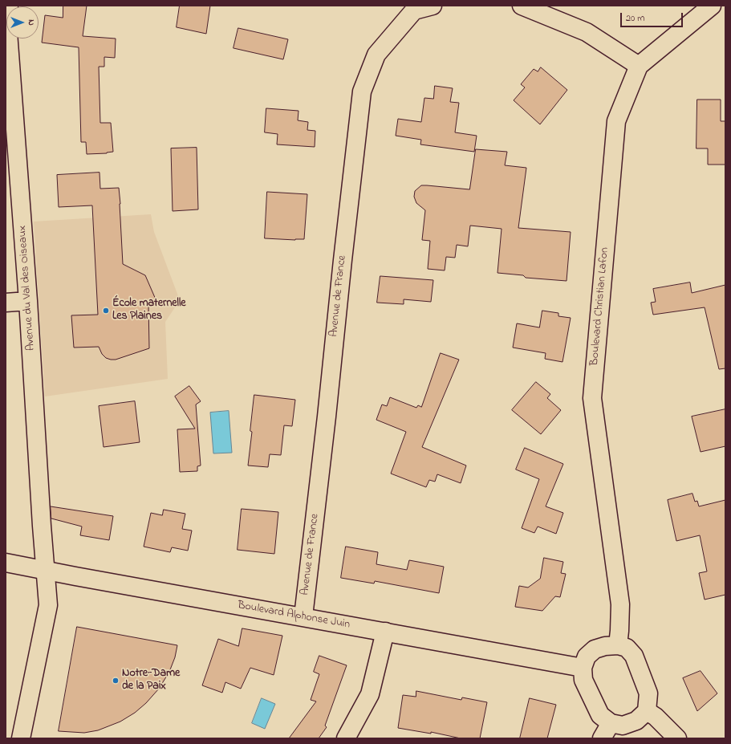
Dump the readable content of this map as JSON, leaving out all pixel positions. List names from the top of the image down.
{
  "streets": {
    "street": [
      "Avenue du Val des Oiseaux",
      "Avenue de France",
      "Boulevard Christian Lafon",
      "Boulevard Alphonse Juin"
    ]
  },
  "crossings": [
    ["Avenue du Val des Oiseaux", "Boulevard Alphonse Juin"],
    ["Avenue de France", "Boulevard Alphonse Juin"],
    ["Boulevard Christian Lafon", "Boulevard Alphonse Juin"]
  ],
  "places": ["École maternelle Les Plaines", "Notre-Dame de la Paix"],
  "scale_bar": "20 m",
  "north": "right"
}
